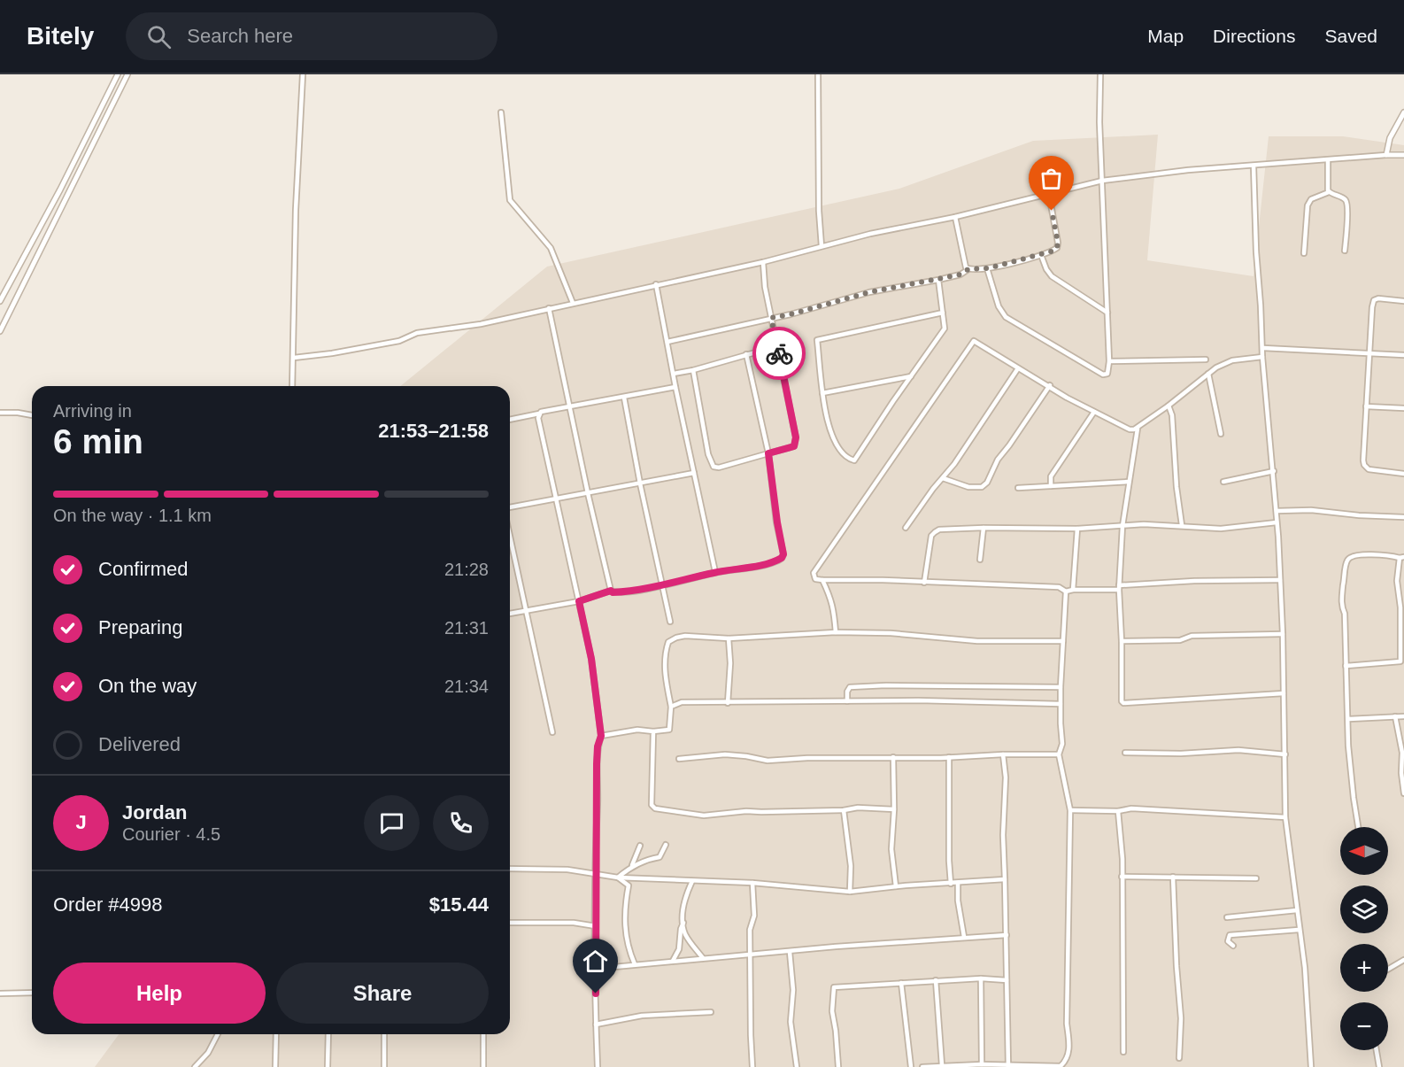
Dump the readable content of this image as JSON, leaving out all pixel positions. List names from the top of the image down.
{
  "north": "left",
  "page": {
    "header": "Bitely",
    "search": "Search here",
    "nav": ["Map", "Directions", "Saved"],
    "heading": ["6 min", "Arriving in", "21:53–21:58"],
    "panel": [
      "Jordan",
      "Courier · 4.5",
      "Order #4998",
      "$15.44"
    ],
    "bar": "On the way · 1.1 km",
    "list": [
      ["Confirmed", "21:28"],
      ["Preparing", "21:31"],
      ["On the way", "21:34"],
      "Delivered"
    ],
    "round": "J",
    "map_buttons": ["+", "−"],
    "buttons": ["Help", "Share"]
  }
}
